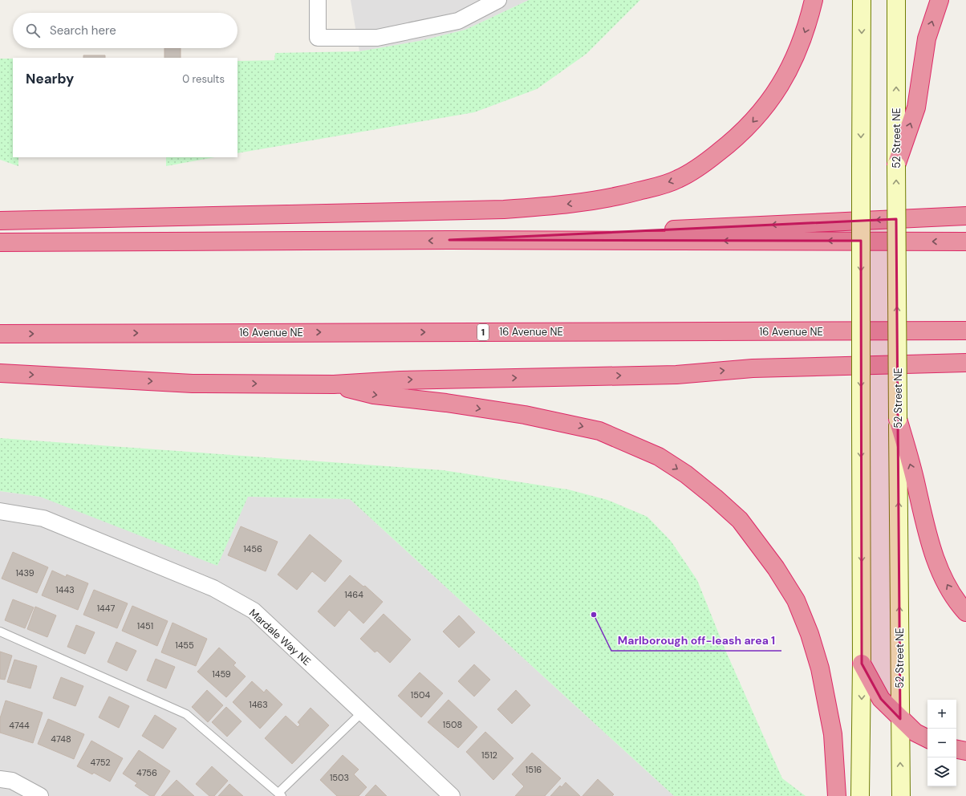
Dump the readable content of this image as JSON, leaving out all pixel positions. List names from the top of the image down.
{
  "streets": {
    "highway": ["16 Avenue NE", "1"],
    "main road": ["52 Street NE"],
    "street": ["Mardale Way NE"]
  },
  "places": ["Marlborough off-leash area 1"],
  "house_numbers": [
    "1456",
    "1439",
    "1443",
    "1464",
    "1447",
    "1451",
    "1455",
    "1459",
    "1504",
    "1463",
    "1508",
    "4744",
    "4748",
    "1512",
    "4752",
    "1516",
    "4756",
    "1503"
  ],
  "page": {
    "search": "Search here",
    "heading": ["Nearby", "0 results"],
    "map_buttons": ["+", "−"]
  }
}
